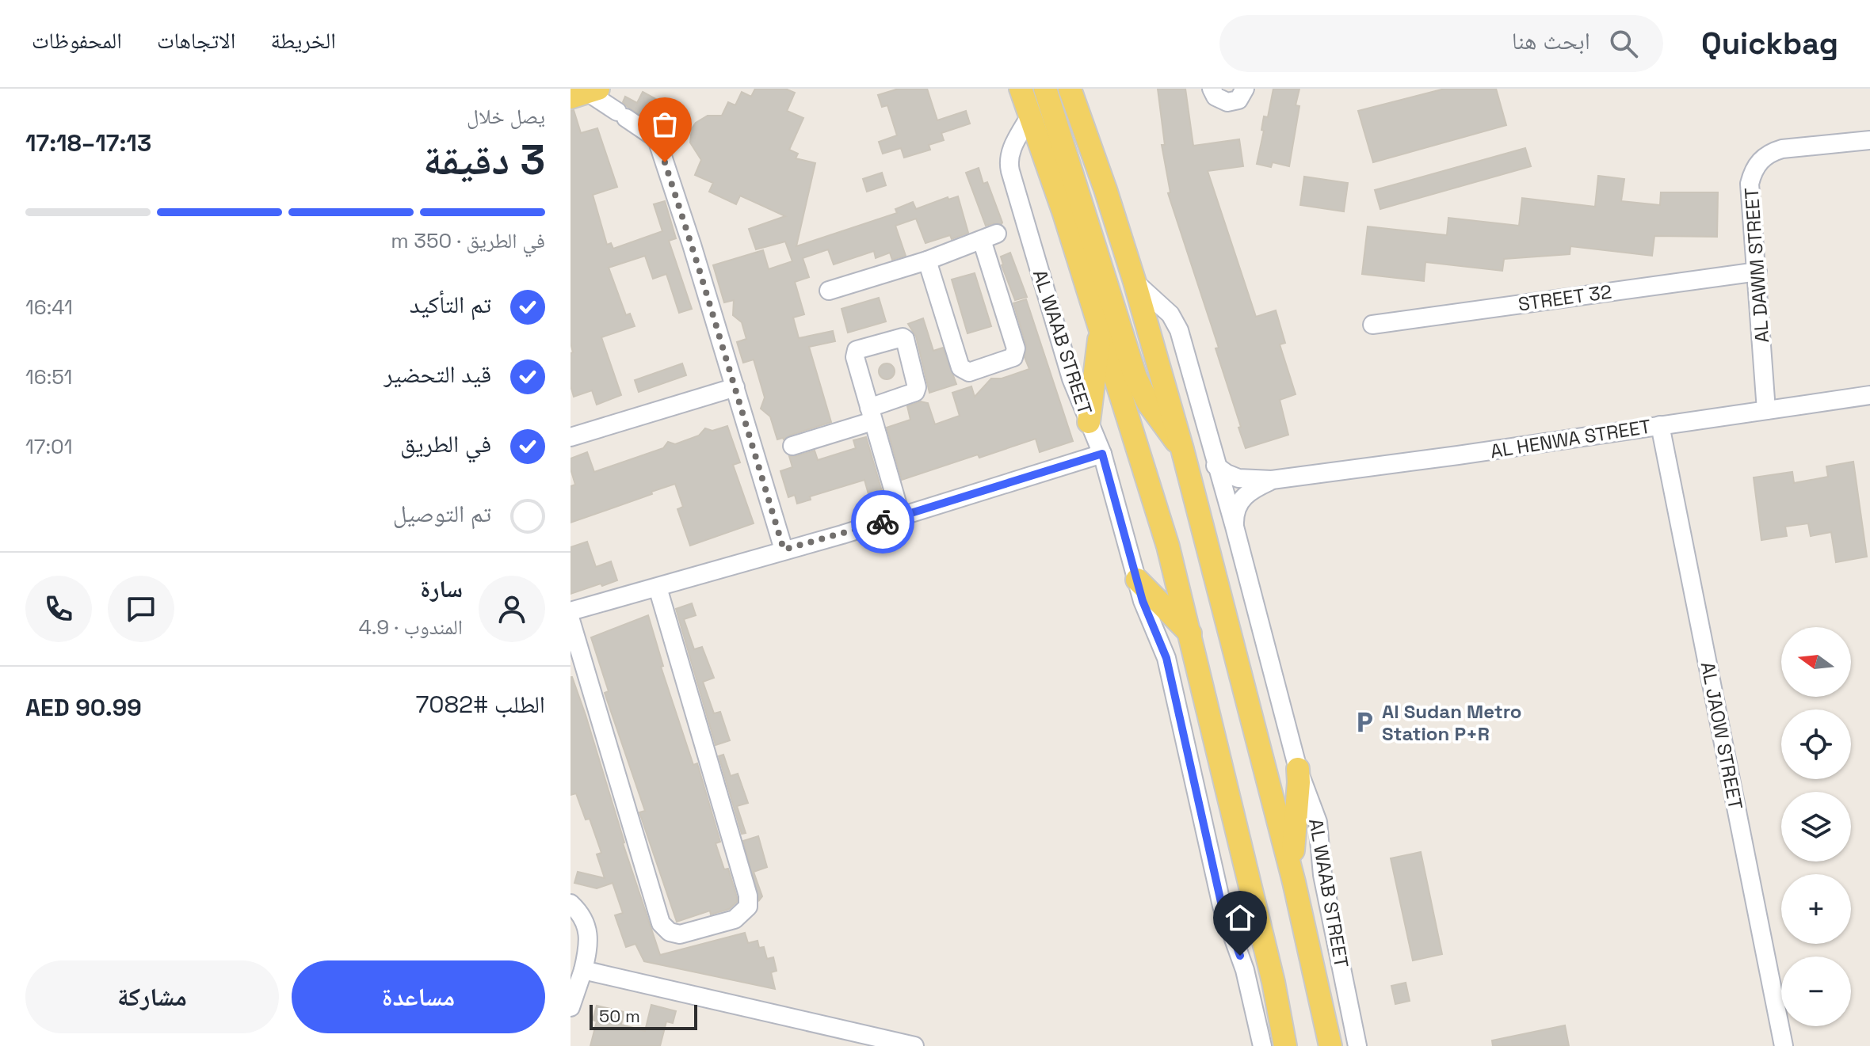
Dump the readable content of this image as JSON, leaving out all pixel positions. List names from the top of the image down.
{
  "streets": {
    "main road": ["AL WAAB STREET"],
    "street": [
      "AL DAWM STREET",
      "STREET 32",
      "AL HENWA STREET",
      "AL JAOW STREET"
    ]
  },
  "crossings": [
    ["AL DAWM STREET", "STREET 32"],
    ["AL DAWM STREET", "AL HENWA STREET"],
    ["AL WAAB STREET", "AL HENWA STREET"],
    ["AL HENWA STREET", "AL JAOW STREET"]
  ],
  "places": {
    "parking": ["Al Sudan Metro Station P+R"]
  },
  "scale_bar": "50 m",
  "north": "left",
  "page": {
    "header": "Quickbag",
    "search": "ابحث هنا",
    "nav": ["الخريطة", "الاتجاهات", "المحفوظات"],
    "heading": ["3 دقيقة", "يصل خلال", "17:13–17:18"],
    "panel": [
      "سارة",
      "المندوب · 4.9",
      "الطلب #7082",
      "AED 90.99"
    ],
    "bar": "في الطريق · 350 m",
    "list": [
      ["تم التأكيد", "16:41"],
      ["قيد التحضير", "16:51"],
      ["في الطريق", "17:01"],
      "تم التوصيل"
    ],
    "map_buttons": ["+", "−"],
    "buttons": ["مساعدة", "مشاركة"],
    "scale": "50 m"
  }
}
